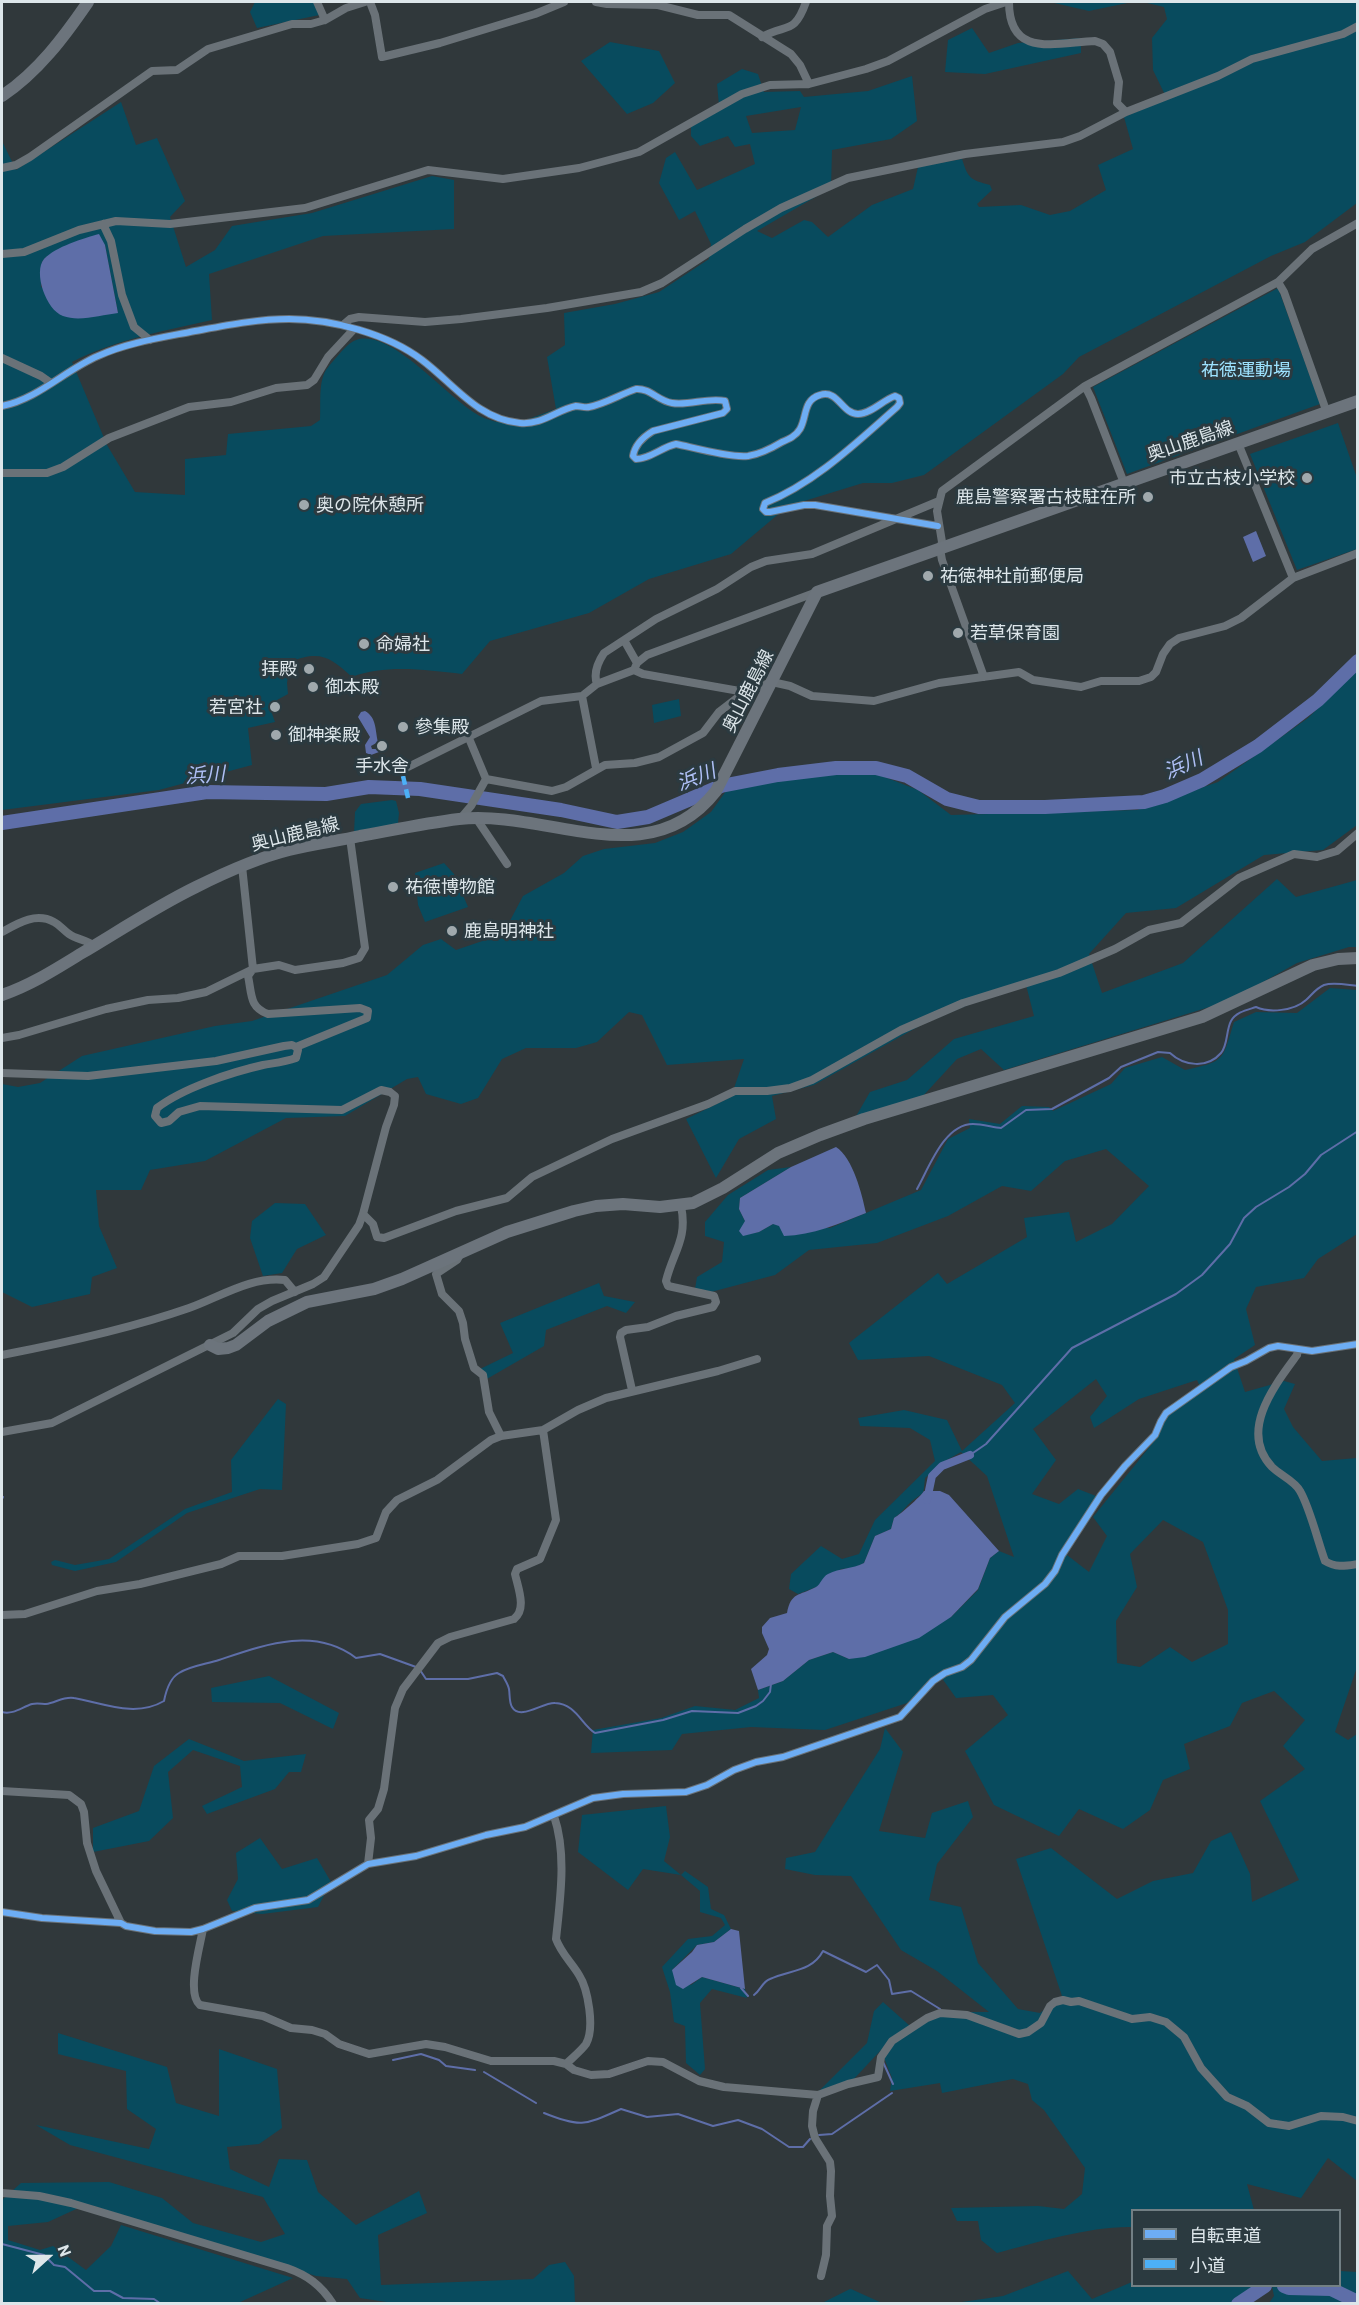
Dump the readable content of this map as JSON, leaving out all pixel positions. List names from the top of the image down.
{
  "streets": {
    "main road": ["奥山鹿島線"]
  },
  "water": ["浜川"],
  "parks": ["祐徳運動場"],
  "places": [
    "市立古枝小学校",
    "鹿島警察署古枝駐在所",
    "奥の院休憩所",
    "祐徳神社前郵便局",
    "若草保育園",
    "命婦社",
    "拝殿",
    "御本殿",
    "若宮社",
    "參集殿",
    "御神楽殿",
    "手水舎",
    "祐徳博物館",
    "鹿島明神社"
  ],
  "legend": ["自転車道", "小道"],
  "north": "right"
}
